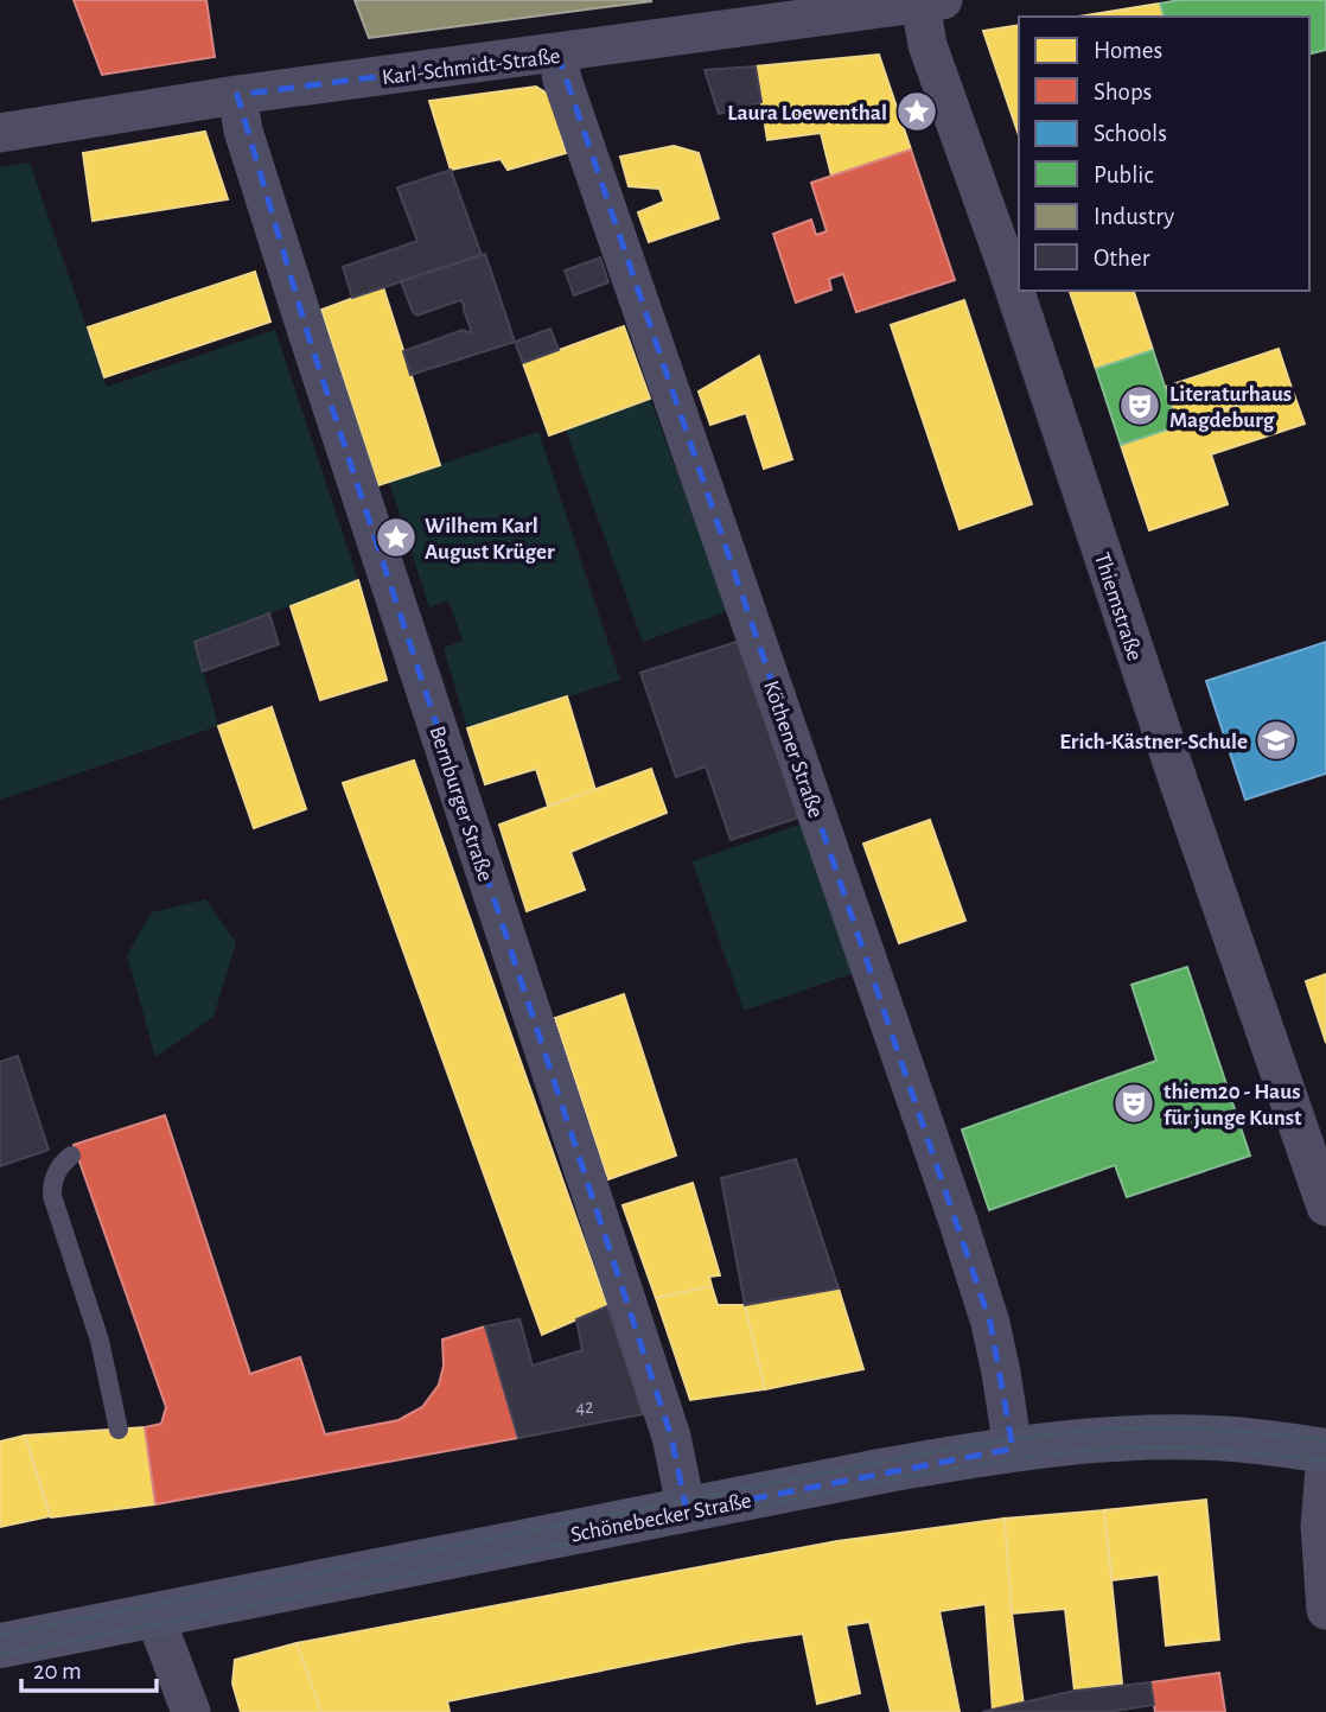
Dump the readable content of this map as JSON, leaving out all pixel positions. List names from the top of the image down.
{
  "streets": {
    "main road": ["Schönebecker Straße"],
    "street": [
      "Karl-Schmidt-Straße",
      "Thiemstraße",
      "Köthener Straße",
      "Bernburger Straße"
    ]
  },
  "crossings": [
    ["Karl-Schmidt-Straße", "Thiemstraße"],
    ["Karl-Schmidt-Straße", "Köthener Straße"],
    ["Karl-Schmidt-Straße", "Bernburger Straße"],
    ["Köthener Straße", "Schönebecker Straße"],
    ["Bernburger Straße", "Schönebecker Straße"]
  ],
  "places": {
    "place": ["Laura Loewenthal", "Wilhem Karl August Krüger"],
    "theatre": ["Literaturhaus Magdeburg", "thiem20 - Haus für junge Kunst"],
    "school or university": ["Erich-Kästner-Schule"]
  },
  "house_numbers": ["42"],
  "legend": [
    "Homes",
    "Shops",
    "Schools",
    "Public",
    "Industry",
    "Other"
  ],
  "scale_bar": "20 m"
}
